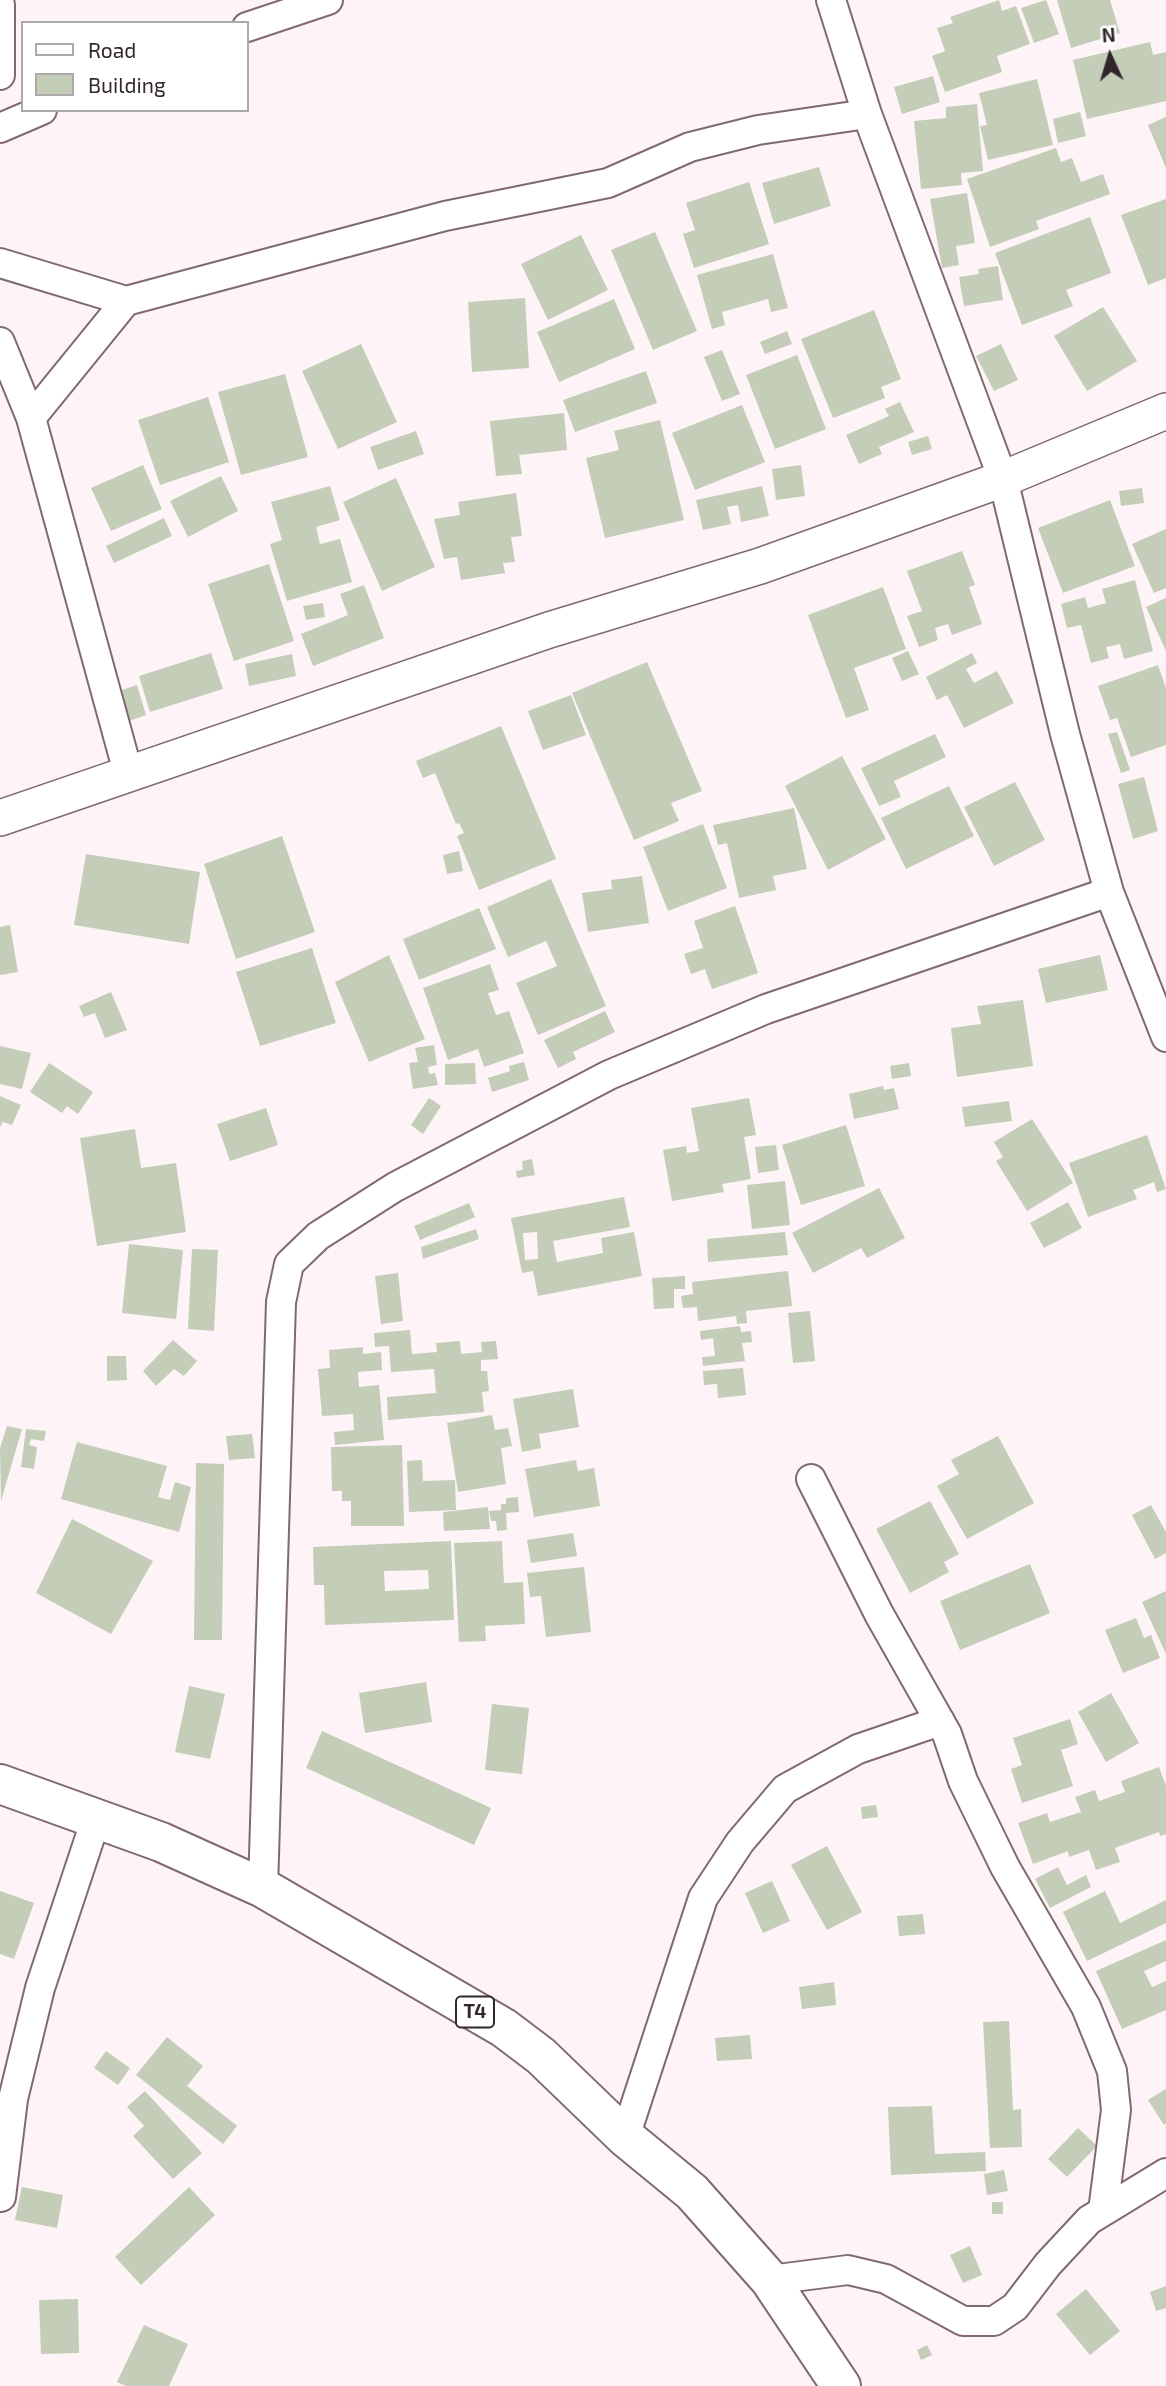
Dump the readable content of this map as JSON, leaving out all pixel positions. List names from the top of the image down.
{
  "streets": {
    "highway": ["T4"]
  },
  "legend": ["Road", "Building"],
  "north": "top"
}
